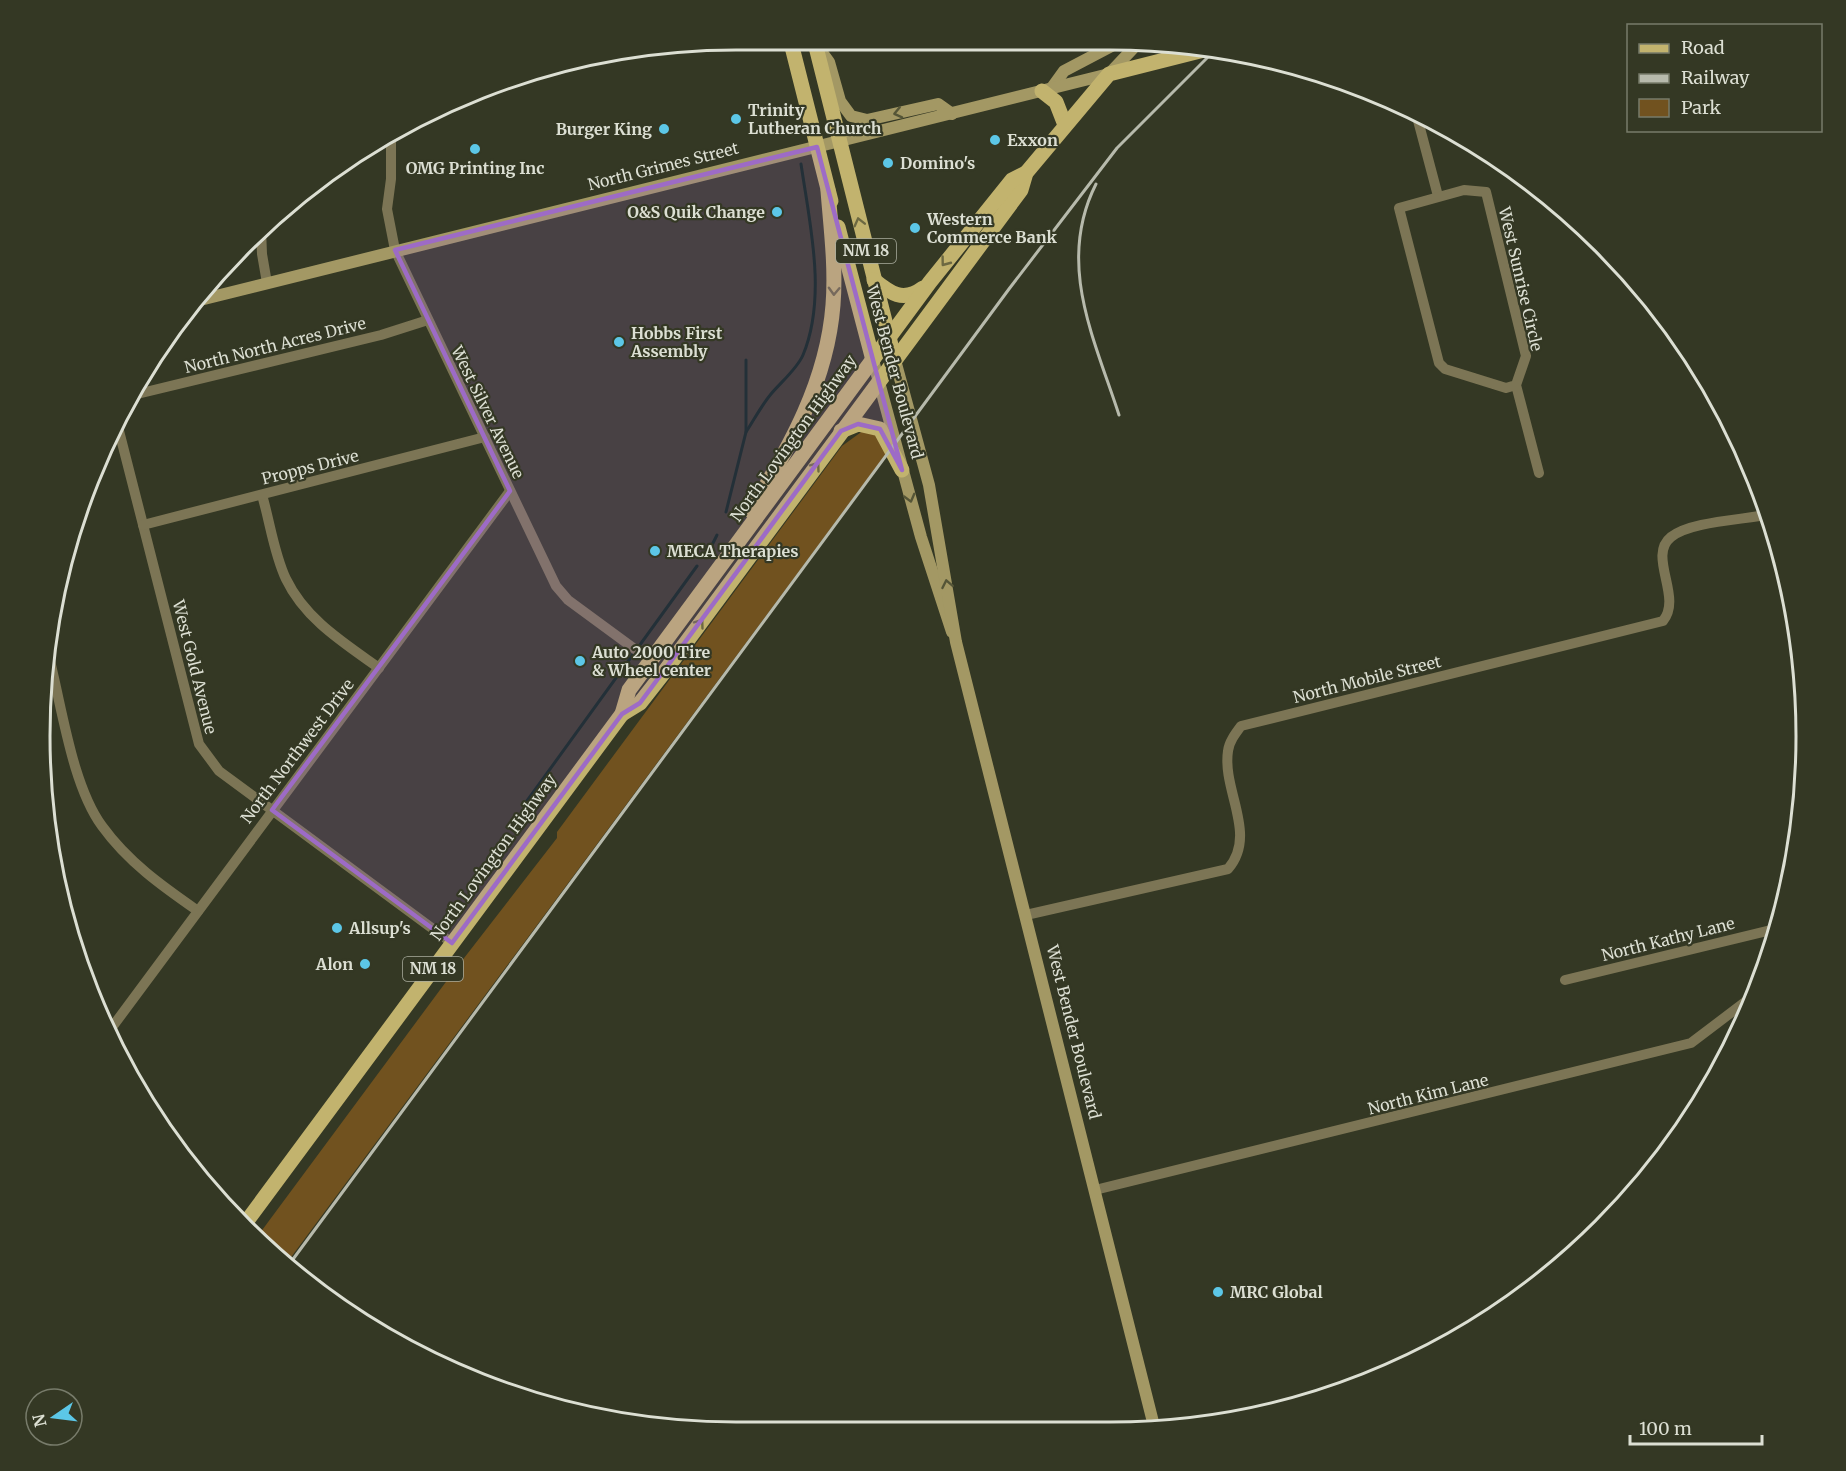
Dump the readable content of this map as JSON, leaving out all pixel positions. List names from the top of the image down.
{
  "streets": {
    "main road": [
      "North Grimes Street",
      "NM 18",
      "West Bender Boulevard",
      "North Lovington Highway"
    ],
    "street": [
      "West Sunrise Circle",
      "North North Acres Drive",
      "West Silver Avenue",
      "Propps Drive",
      "West Gold Avenue",
      "North Mobile Street",
      "North Northwest Drive",
      "North Kathy Lane",
      "North Kim Lane"
    ]
  },
  "crossings": [
    ["North Grimes Street", "West Bender Boulevard"],
    ["North Grimes Street", "West Silver Avenue"],
    ["North North Acres Drive", "West Silver Avenue"],
    ["West Bender Boulevard", "North Lovington Highway"],
    ["West Bender Boulevard", "North Mobile Street"],
    ["West Bender Boulevard", "North Kim Lane"],
    ["West Silver Avenue", "North Lovington Highway"],
    ["West Silver Avenue", "Propps Drive"],
    ["West Silver Avenue", "North Northwest Drive"],
    ["North Lovington Highway", "West Gold Avenue"],
    ["Propps Drive", "West Gold Avenue"],
    ["West Gold Avenue", "North Northwest Drive"]
  ],
  "places": [
    "Trinity Lutheran Church",
    "Burger King",
    "Exxon",
    "OMG Printing Inc",
    "Domino's",
    "O&S Quik Change",
    "Western Commerce Bank",
    "Hobbs First Assembly",
    "MECA Therapies",
    "Auto 2000 Tire & Wheel center",
    "Allsup's",
    "Alon",
    "MRC Global"
  ],
  "legend": ["Road", "Railway", "Park"],
  "scale_bar": "100 m",
  "north": "left"
}
